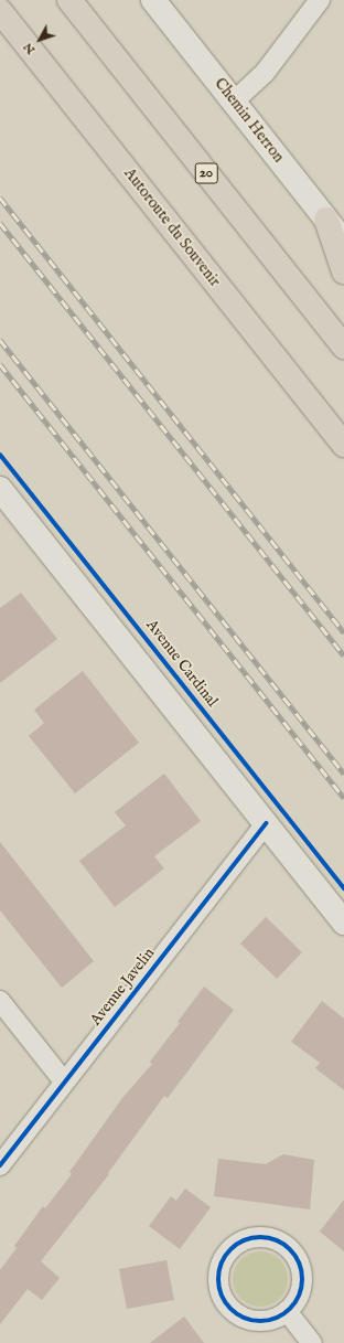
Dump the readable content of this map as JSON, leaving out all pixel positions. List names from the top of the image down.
{
  "streets": {
    "highway": ["20", "Autoroute du Souvenir"],
    "main road": ["Chemin Herron"],
    "street": ["Avenue Javelin"],
    "cycle path": ["Avenue Cardinal"]
  },
  "north": "bottom left"
}
